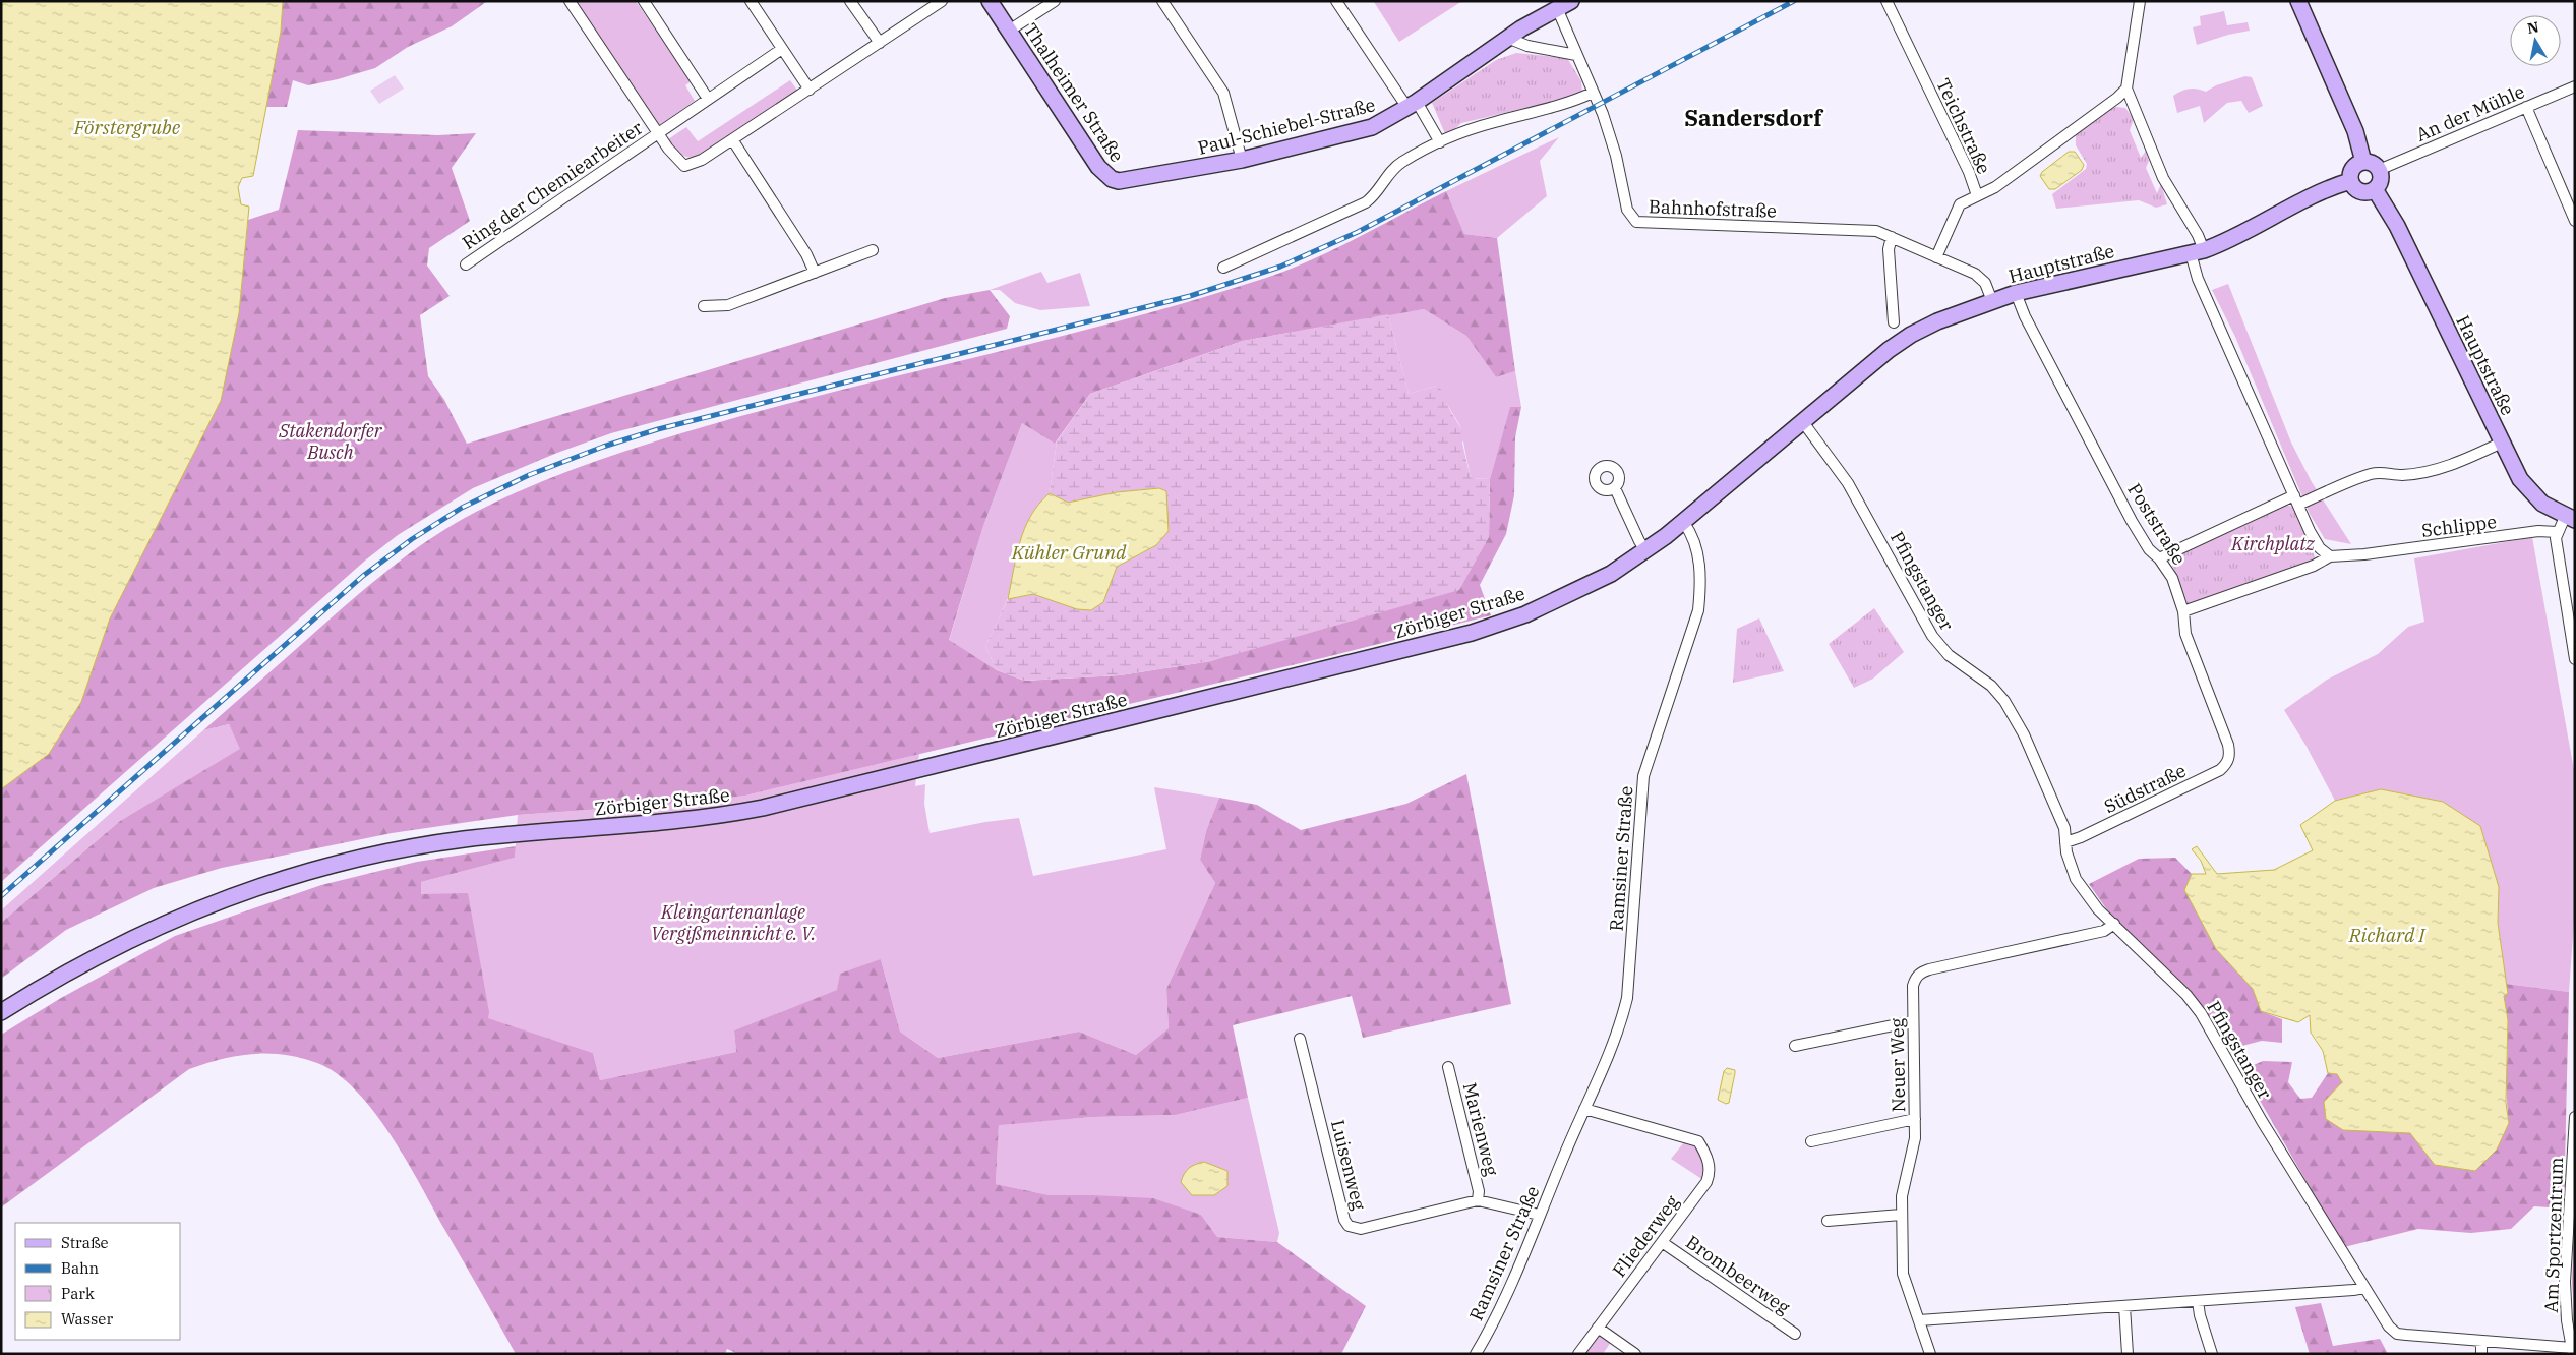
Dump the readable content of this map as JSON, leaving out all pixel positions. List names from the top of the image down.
{
  "streets": {
    "street": [
      "Thalheimer Straße",
      "An der Mühle",
      "Paul-Schiebel-Straße",
      "Teichstraße",
      "Ring der Chemiearbeiter",
      "Bahnhofstraße",
      "Hauptstraße",
      "Poststraße",
      "Schlippe",
      "Pfingstanger",
      "Zörbiger Straße",
      "Südstraße",
      "Ramsiner Straße",
      "Neuer Weg",
      "Marienweg",
      "Luisenweg",
      "Am Sportzentrum",
      "Fliederweg",
      "Brombeerweg"
    ]
  },
  "crossings": [
    ["Thalheimer Straße", "Paul-Schiebel-Straße"],
    ["An der Mühle", "Hauptstraße"],
    ["Paul-Schiebel-Straße", "Bahnhofstraße"],
    ["Teichstraße", "Bahnhofstraße"],
    ["Bahnhofstraße", "Hauptstraße"],
    ["Hauptstraße", "Poststraße"],
    ["Hauptstraße", "Pfingstanger"],
    ["Hauptstraße", "Zörbiger Straße"],
    ["Poststraße", "Südstraße"],
    ["Pfingstanger", "Zörbiger Straße"],
    ["Pfingstanger", "Südstraße"],
    ["Pfingstanger", "Neuer Weg"],
    ["Pfingstanger", "Am Sportzentrum"],
    ["Zörbiger Straße", "Ramsiner Straße"],
    ["Ramsiner Straße", "Luisenweg"],
    ["Ramsiner Straße", "Fliederweg"],
    ["Marienweg", "Luisenweg"],
    ["Fliederweg", "Brombeerweg"]
  ],
  "districts": ["Sandersdorf"],
  "water": ["Förstergrube", "Kühler Grund", "Richard I"],
  "parks": ["Stakendorfer Busch", "Kirchplatz", "Kleingartenanlage Vergißmeinnicht e. V."],
  "legend": [
    "Straße",
    "Bahn",
    "Park",
    "Wasser"
  ],
  "north": "top"
}
